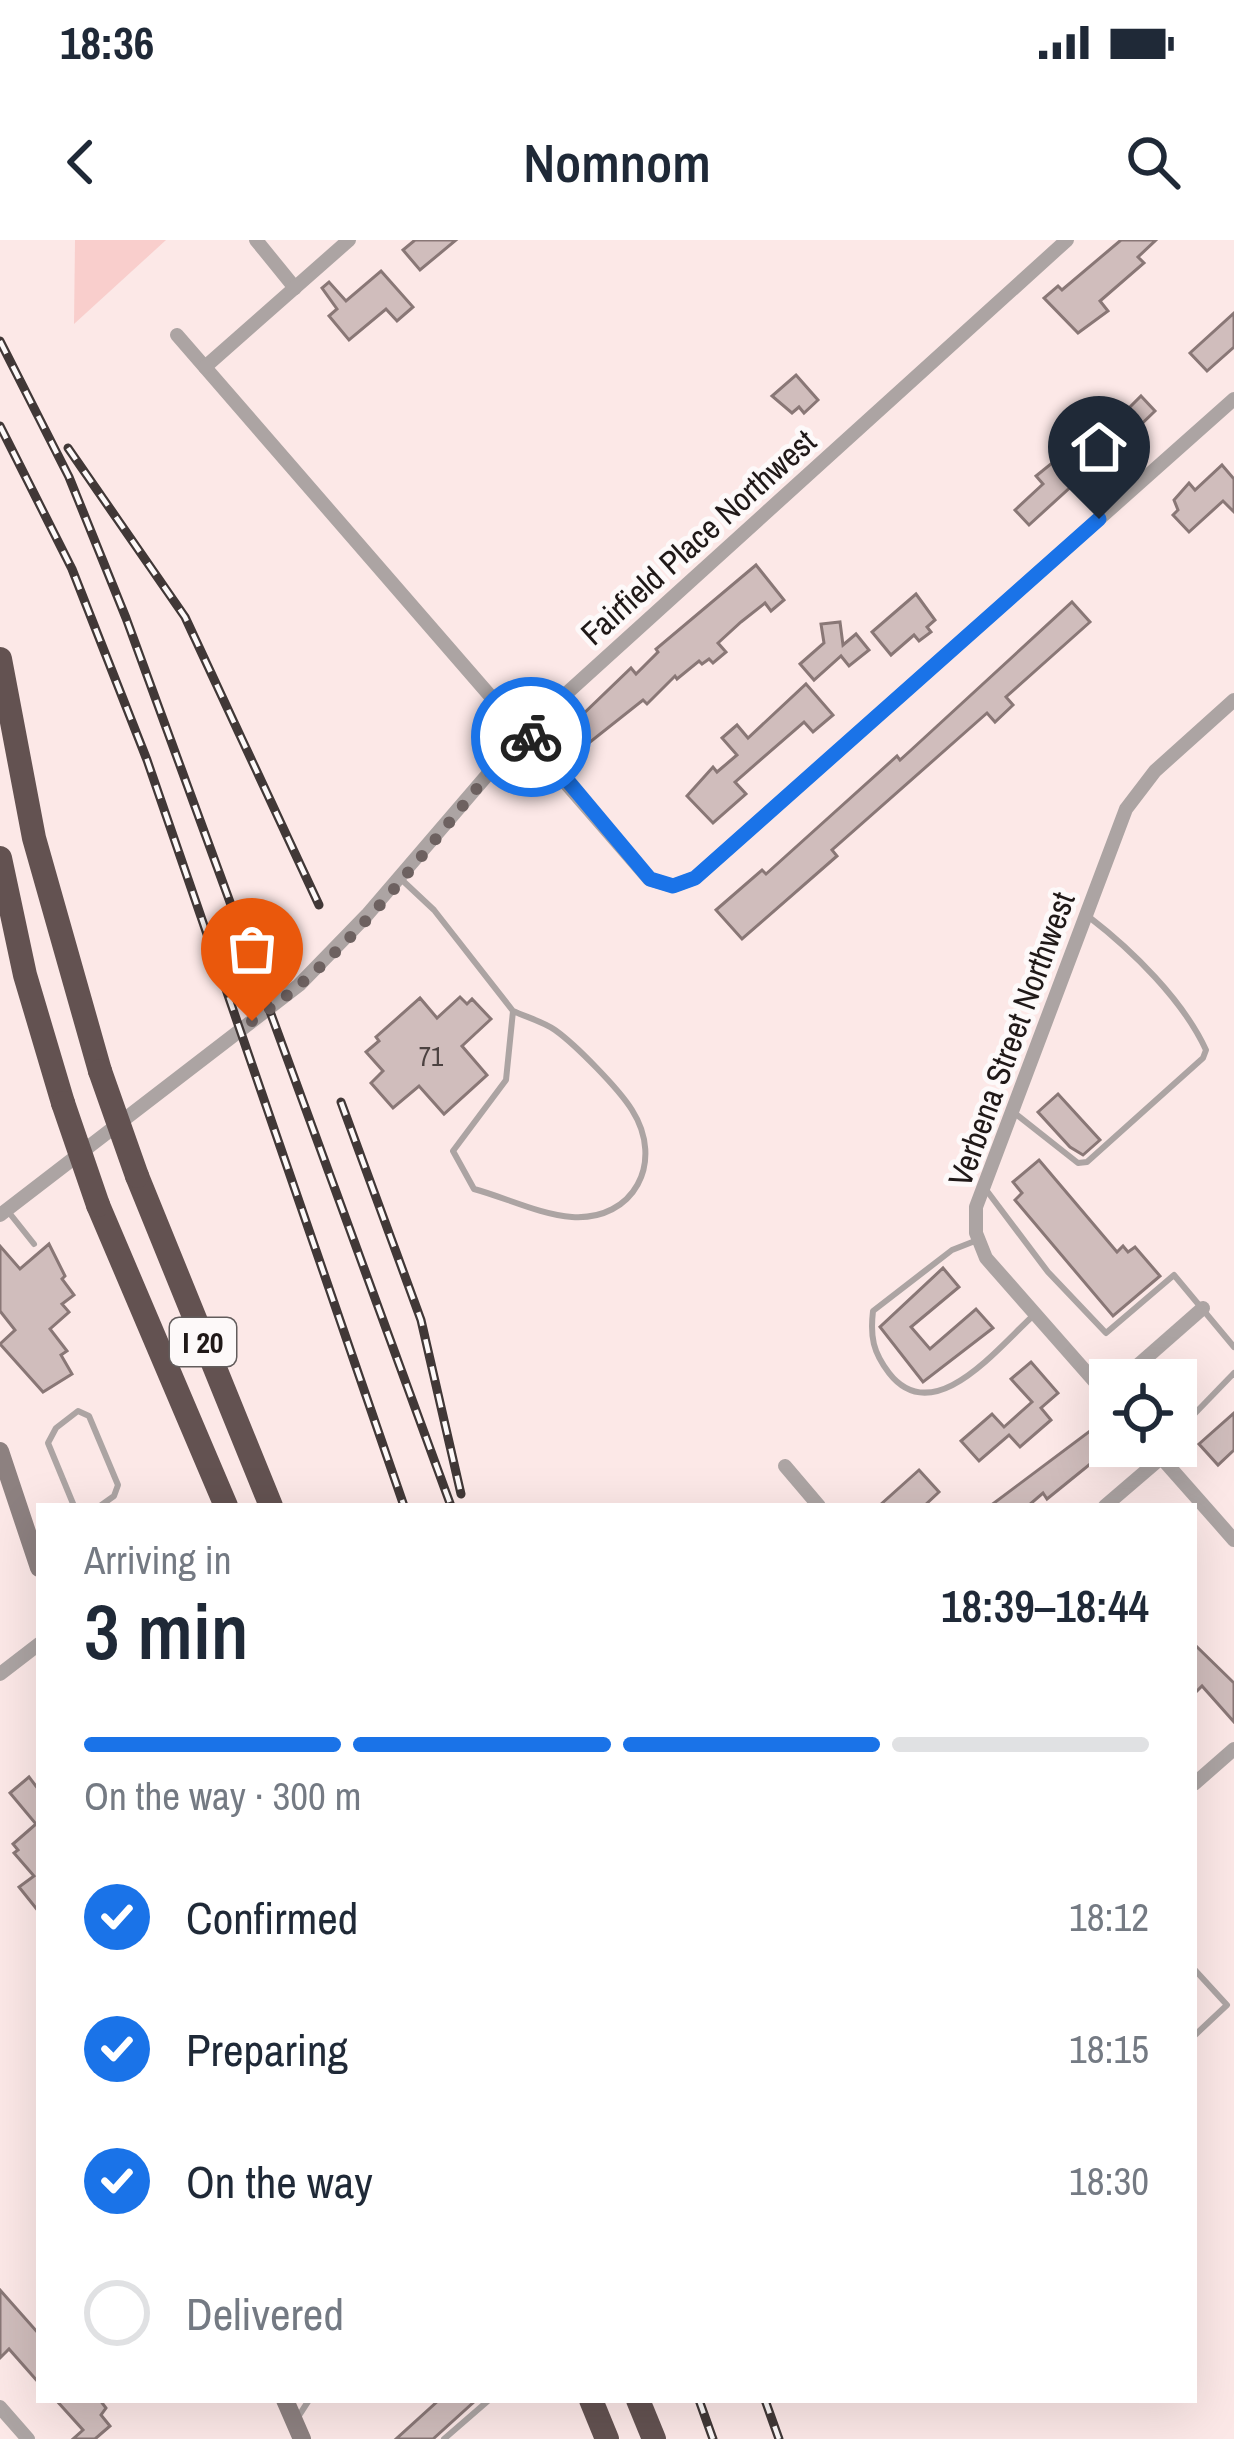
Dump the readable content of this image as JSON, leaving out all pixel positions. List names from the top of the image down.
{
  "streets": {
    "highway": ["I 20"],
    "street": ["Fairfield Place Northwest", "Verbena Street Northwest"]
  },
  "house_numbers": ["71"],
  "page": {
    "status": "18:36",
    "header": "Nomnom",
    "heading": ["3 min", "Arriving in", "18:39–18:44"],
    "bar": "On the way · 300 m",
    "list": [
      ["Confirmed", "18:12"],
      ["Preparing", "18:15"],
      ["On the way", "18:30"],
      "Delivered"
    ]
  }
}
